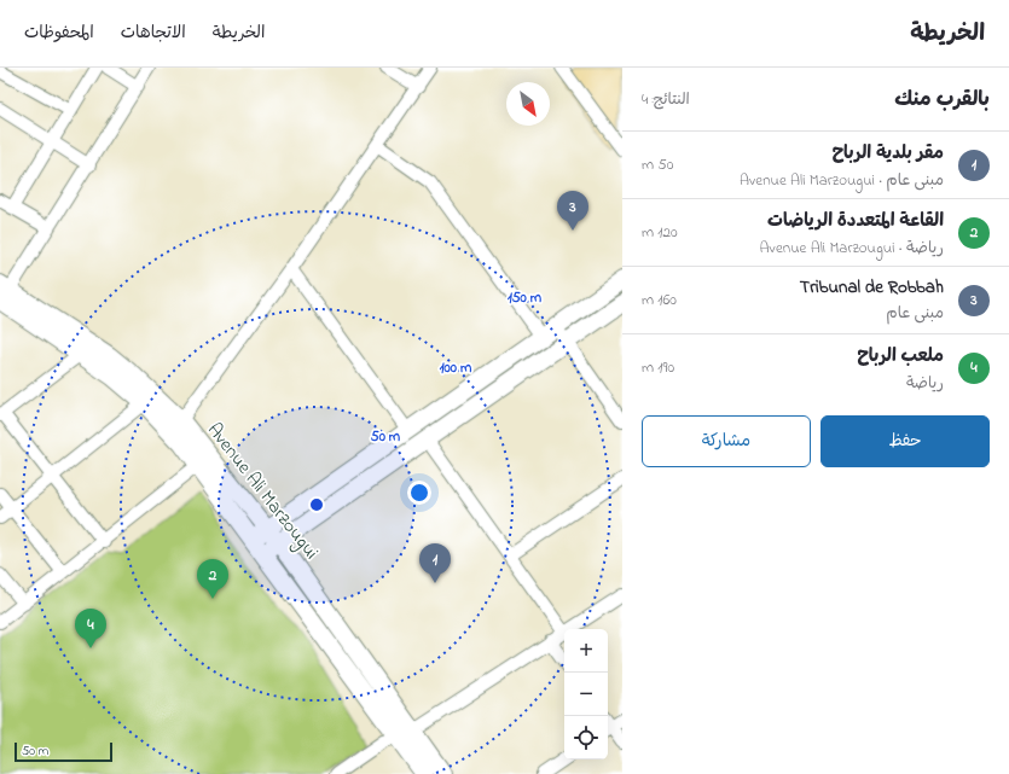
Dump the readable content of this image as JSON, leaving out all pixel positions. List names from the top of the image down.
{
  "streets": {
    "main road": ["Avenue Ali Marzougui"]
  },
  "scale_bar": "50 m",
  "north": "bottom right",
  "page": {
    "header": "الخريطة",
    "nav": ["الخريطة", "الاتجاهات", "المحفوظات"],
    "heading": ["بالقرب منك", "النتائج: 4"],
    "list": [
      {
        "mark": "1",
        "name": "مقر بلدية الرباح",
        "note": "مبنى عام · Avenue Ali Marzougui",
        "value": "50 m"
      },
      {
        "mark": "2",
        "name": "القاعة المتعددة الرياضات",
        "note": "رياضة · Avenue Ali Marzougui",
        "value": "120 m"
      },
      {
        "mark": "3",
        "name": "Tribunal de Robbah",
        "note": "مبنى عام",
        "value": "160 m"
      },
      {
        "mark": "4",
        "name": "ملعب الرباح",
        "note": "رياضة",
        "value": "190 m"
      }
    ],
    "pins": [
      "3",
      "1",
      "2",
      "4"
    ],
    "buttons": ["حفظ", "مشاركة"],
    "map_buttons": ["+", "−"],
    "scale": "50 m"
  },
  "rings": ["150 m", "100 m", "50 m"]
}
